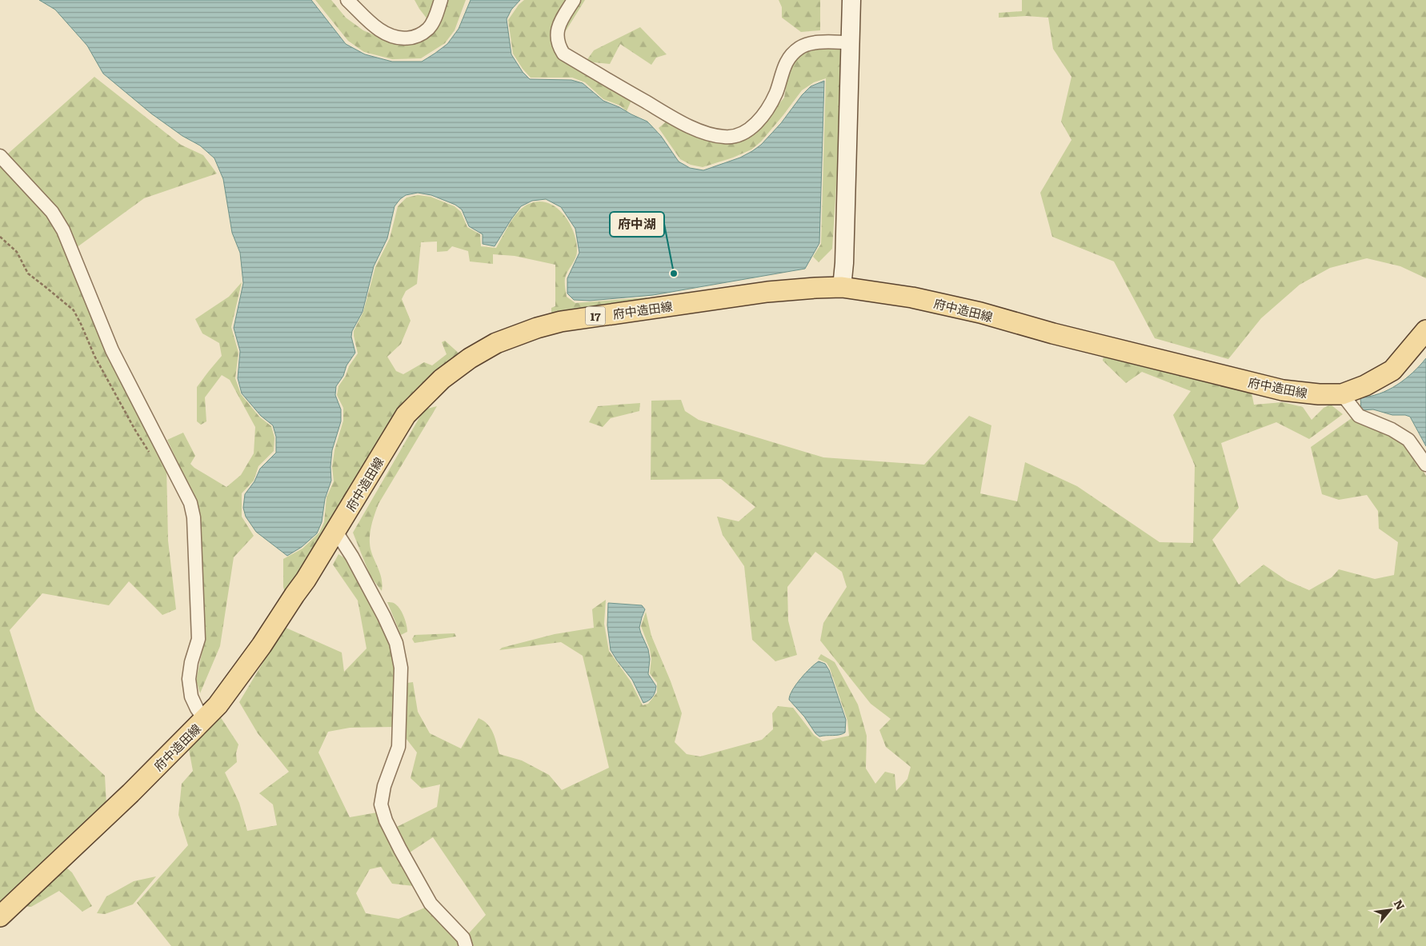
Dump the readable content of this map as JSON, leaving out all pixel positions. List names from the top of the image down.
{
  "streets": {
    "main road": ["府中造田線", "17"]
  },
  "places": ["府中湖"],
  "north": "top right"
}
